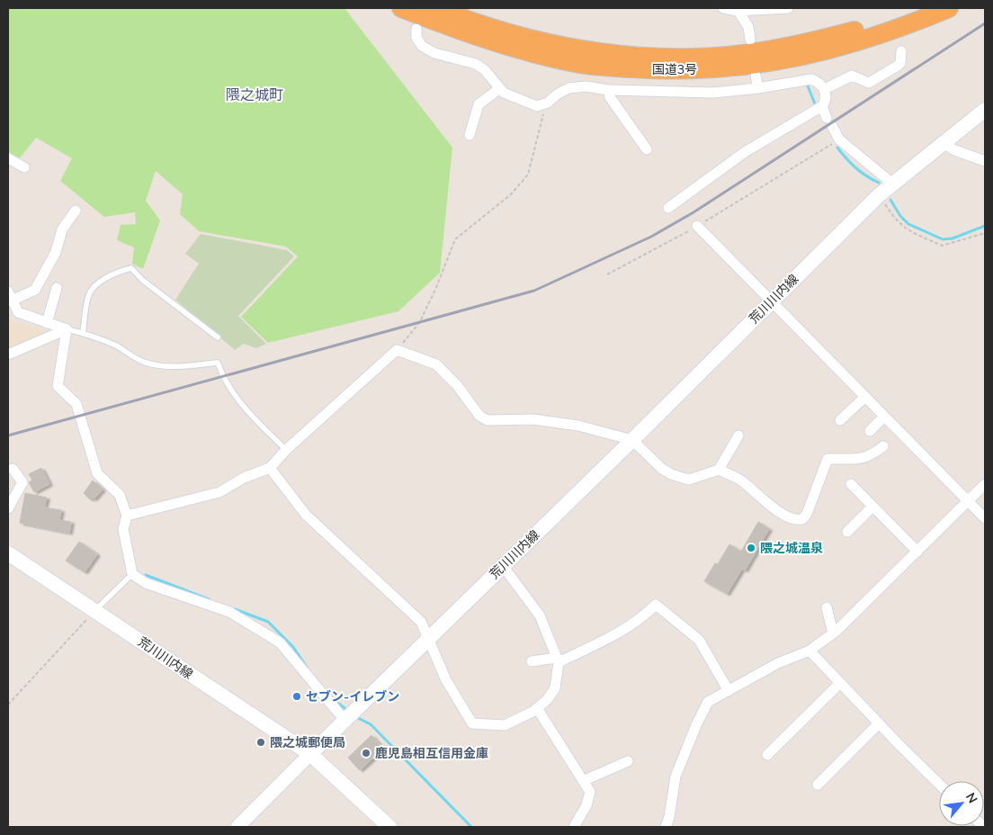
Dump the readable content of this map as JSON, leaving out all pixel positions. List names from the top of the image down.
{
  "streets": {
    "highway": ["国道3号"],
    "main road": ["荒川川内線"]
  },
  "districts": ["隈之城町"],
  "places": [
    "隈之城温泉",
    "セブン-イレブン",
    "隈之城郵便局",
    "鹿児島相互信用金庫"
  ],
  "north": "top right"
}
